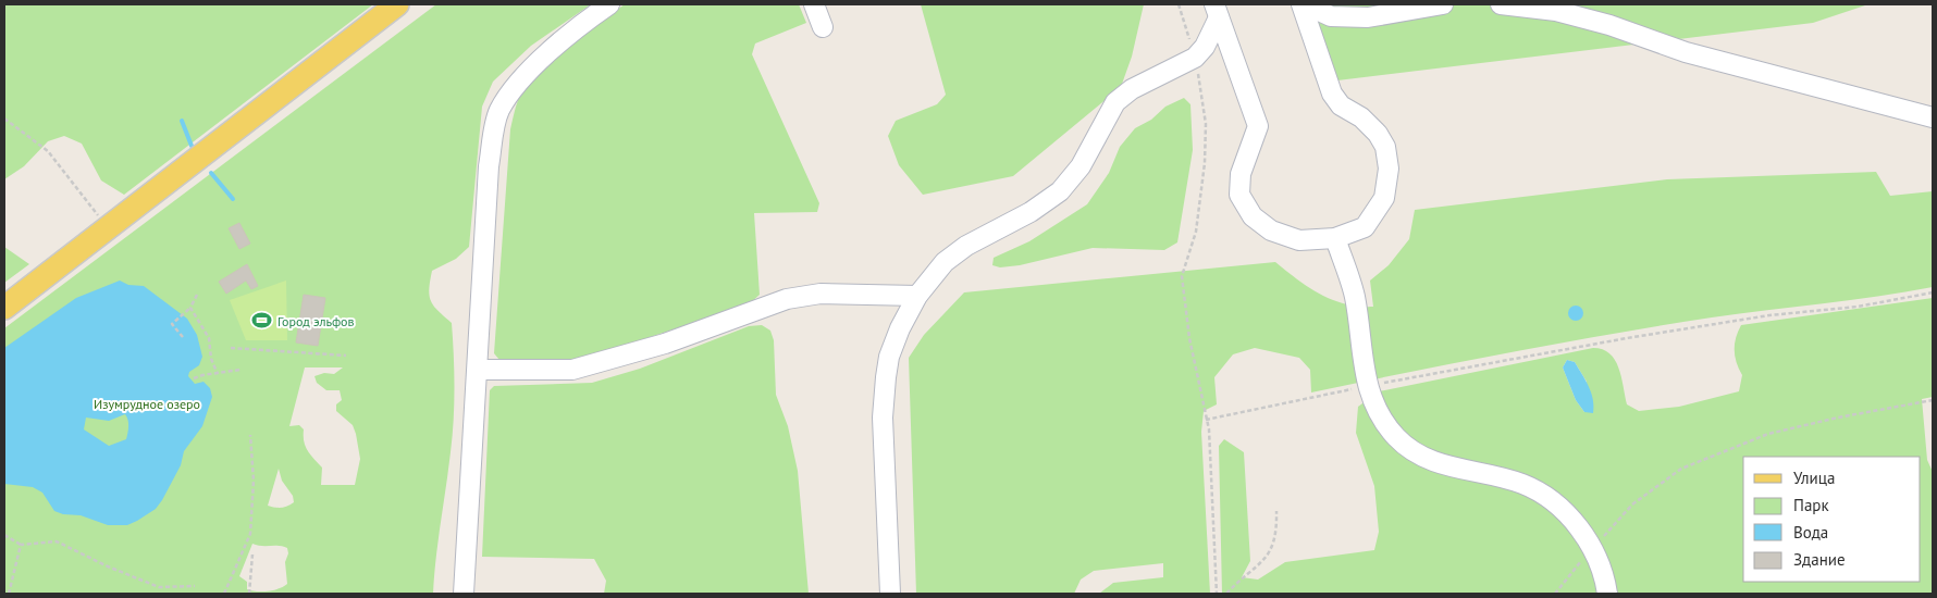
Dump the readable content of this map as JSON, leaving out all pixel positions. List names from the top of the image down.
{
  "parks": ["Изумрудное озеро"],
  "places": {
    "sports": ["Город эльфов"]
  },
  "legend": [
    "Улица",
    "Парк",
    "Вода",
    "Здание"
  ]
}
